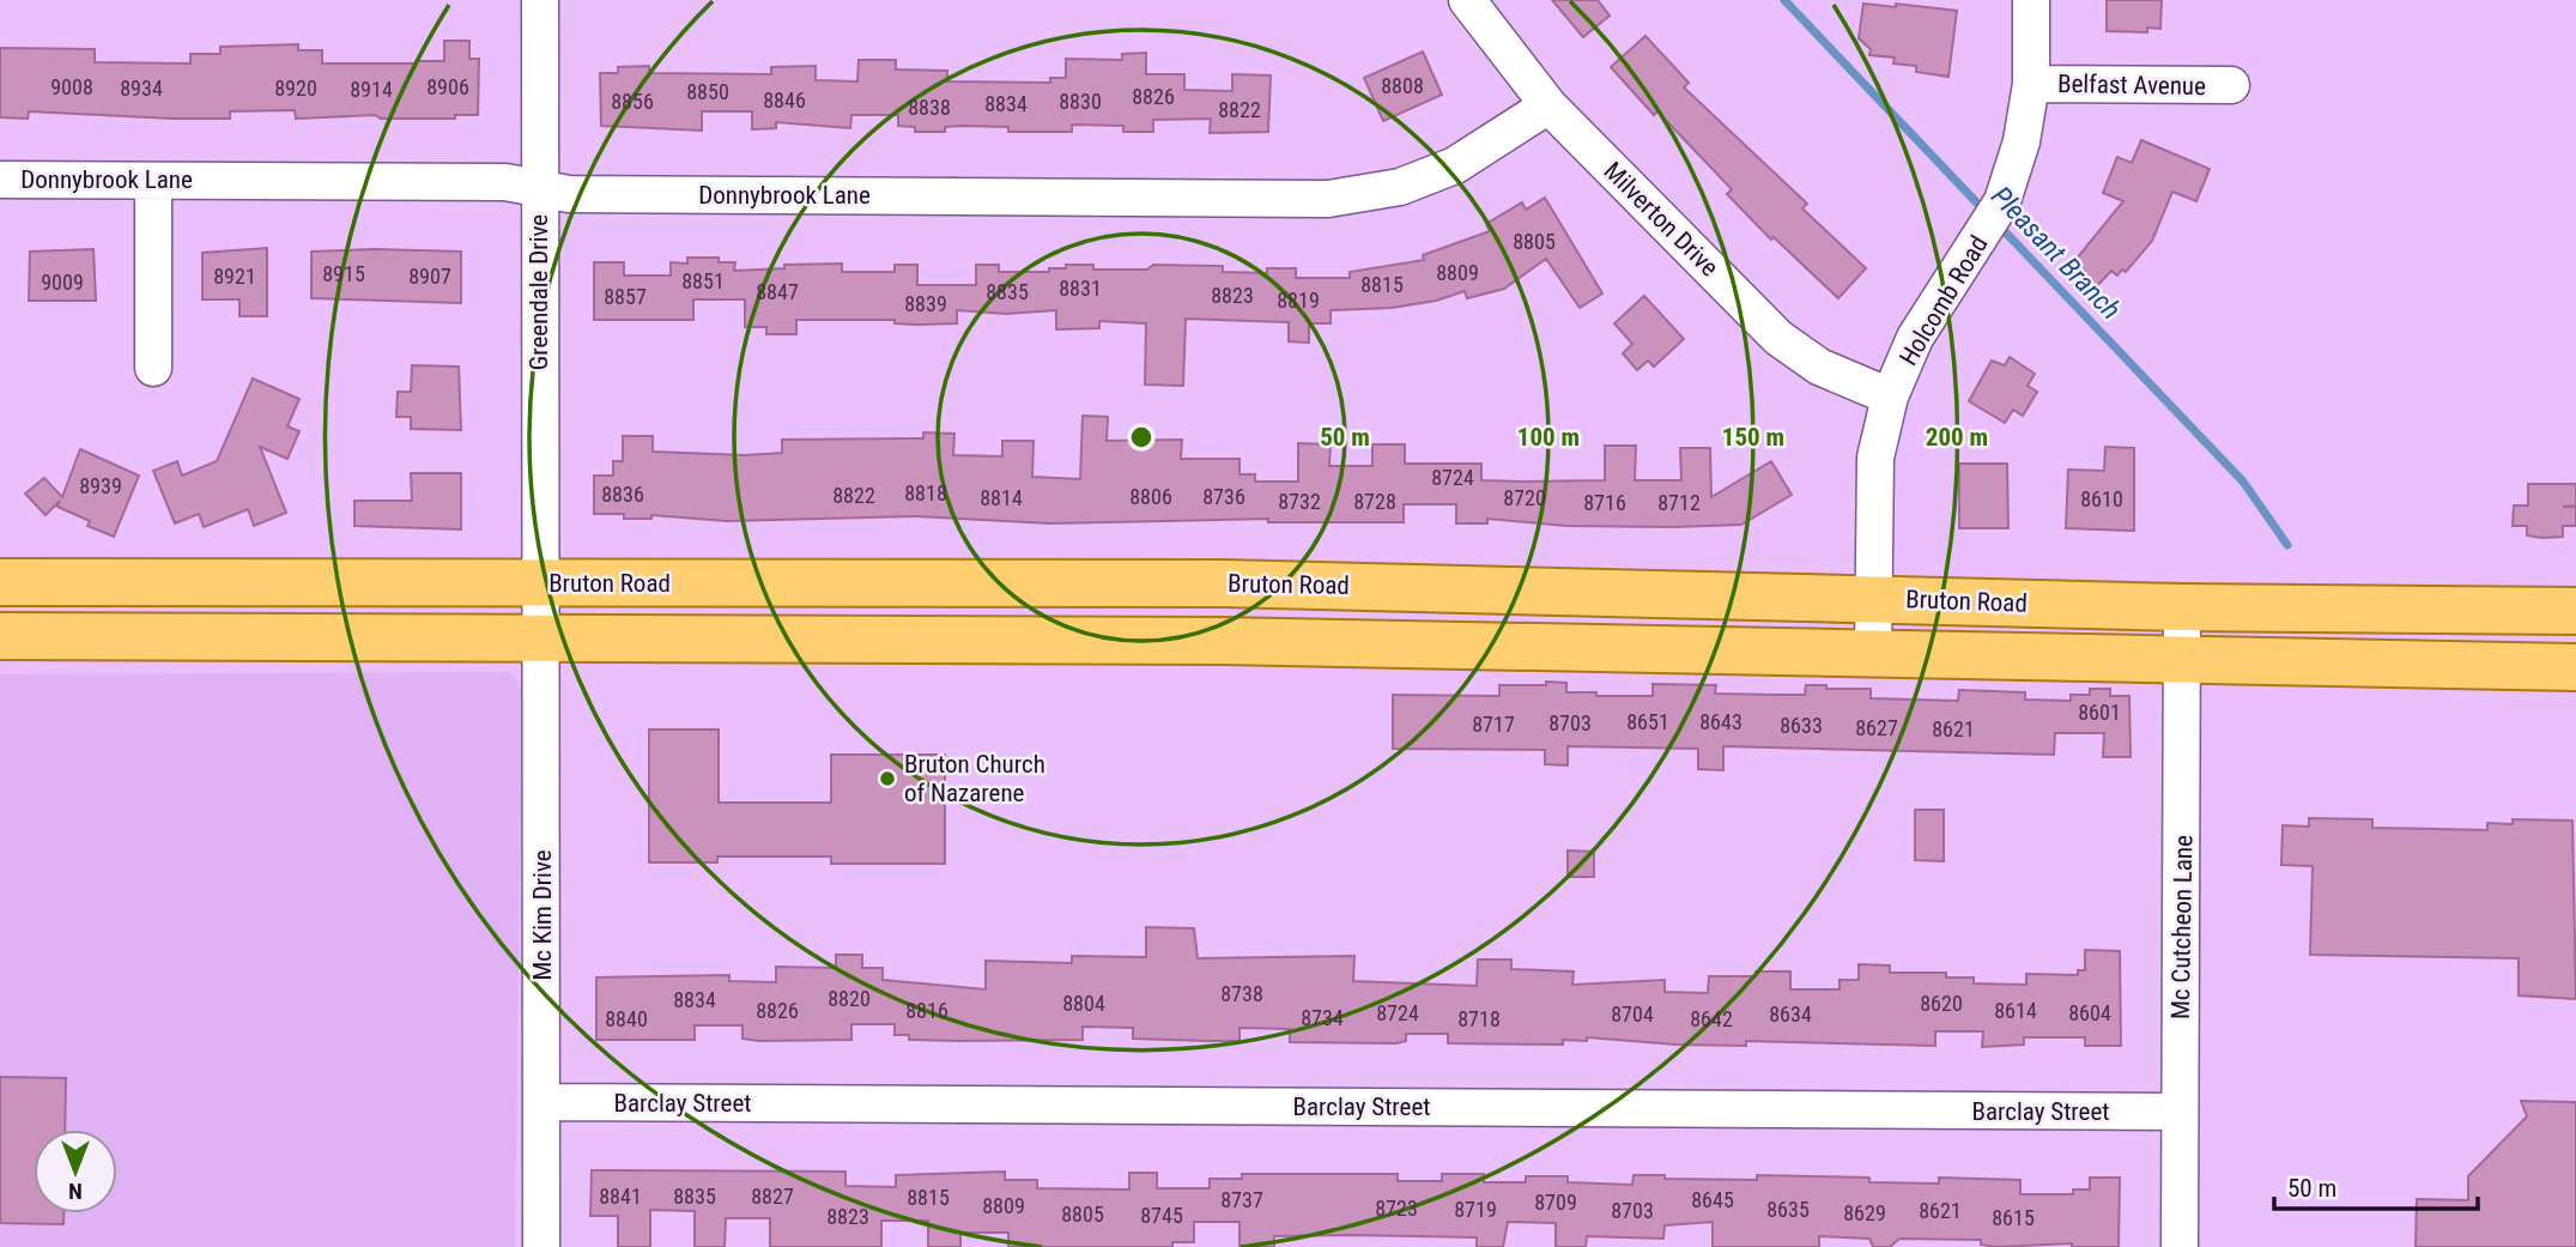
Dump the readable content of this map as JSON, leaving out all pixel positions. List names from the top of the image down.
{
  "streets": {
    "main road": ["Bruton Road"],
    "street": [
      "Belfast Avenue",
      "Donnybrook Lane",
      "Milverton Drive",
      "Greendale Drive",
      "Holcomb Road",
      "Mc Kim Drive",
      "Mc Cutcheon Lane",
      "Barclay Street"
    ]
  },
  "crossings": [
    ["Belfast Avenue", "Holcomb Road"],
    ["Donnybrook Lane", "Milverton Drive"],
    ["Donnybrook Lane", "Greendale Drive"],
    ["Milverton Drive", "Holcomb Road"],
    ["Greendale Drive", "Bruton Road"],
    ["Greendale Drive", "Mc Kim Drive"],
    ["Holcomb Road", "Bruton Road"],
    ["Bruton Road", "Mc Kim Drive"],
    ["Bruton Road", "Mc Cutcheon Lane"],
    ["Mc Kim Drive", "Barclay Street"],
    ["Mc Cutcheon Lane", "Barclay Street"]
  ],
  "water": ["Pleasant Branch"],
  "places": ["Bruton Church of Nazarene"],
  "house_numbers": [
    "8808",
    "9008",
    "8906",
    "8934",
    "8920",
    "8914",
    "8850",
    "8826",
    "8846",
    "8856",
    "8830",
    "8834",
    "8838",
    "8822",
    "8805",
    "8809",
    "8915",
    "8921",
    "8907",
    "8851",
    "9009",
    "8815",
    "8831",
    "8847",
    "8835",
    "8823",
    "8857",
    "8819",
    "8839",
    "8724",
    "8939",
    "8818",
    "8836",
    "8822",
    "8806",
    "8736",
    "8814",
    "8720",
    "8610",
    "8732",
    "8728",
    "8716",
    "8712",
    "8601",
    "8651",
    "8643",
    "8703",
    "8717",
    "8633",
    "8627",
    "8621",
    "8738",
    "8820",
    "8834",
    "8804",
    "8620",
    "8826",
    "8816",
    "8614",
    "8724",
    "8604",
    "8704",
    "8634",
    "8734",
    "8840",
    "8718",
    "8642",
    "8841",
    "8835",
    "8827",
    "8815",
    "8737",
    "8645",
    "8709",
    "8809",
    "8723",
    "8719",
    "8635",
    "8703",
    "8621",
    "8629",
    "8805",
    "8745",
    "8823",
    "8615"
  ],
  "scale_bar": "50 m",
  "north": "bottom",
  "rings": [
    "50 m",
    "100 m",
    "150 m",
    "200 m"
  ]
}
